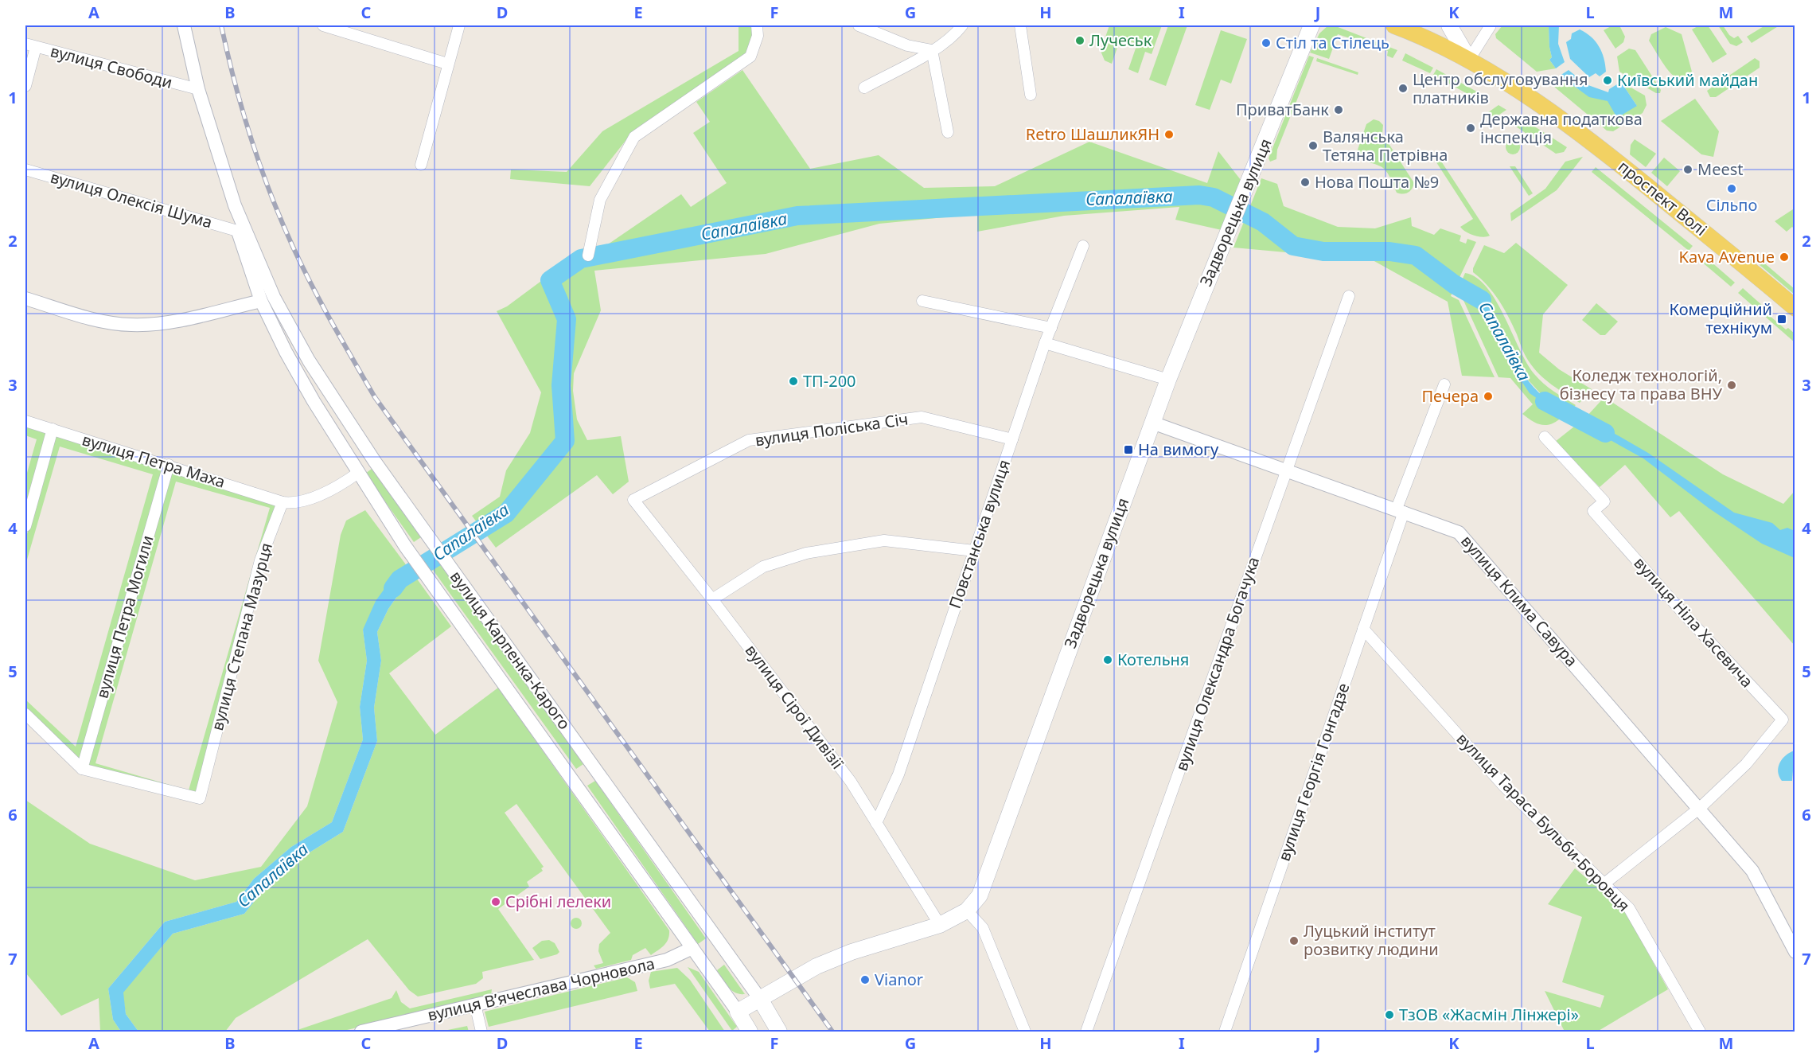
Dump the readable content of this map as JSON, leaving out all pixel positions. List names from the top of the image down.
{
  "streets": {
    "main road": ["проспект Волі", "Задворецька вулиця", "вулиця Карпенка-Карого"],
    "street": [
      "вулиця Свободи",
      "вулиця Олексія Шума",
      "вулиця Поліська Січ",
      "вулиця Петра Маха",
      "Повстанська вулиця",
      "вулиця Клима Савура",
      "вулиця Петра Могили",
      "вулиця Ніла Хасевича",
      "вулиця Степана Мазурця",
      "вулиця Олександра Богачука",
      "вулиця Сірої Дивізії",
      "вулиця Георгія Гонгадзе",
      "вулиця Тараса Бульби-Боровця",
      "вулиця Вʼячеслава Чорновола"
    ]
  },
  "crossings": [
    ["вулиця Свободи", "вулиця Карпенка-Карого"],
    ["вулиця Олексія Шума", "вулиця Карпенка-Карого"],
    ["Задворецька вулиця", "вулиця Клима Савура"],
    ["Задворецька вулиця", "вулиця Карпенка-Карого"],
    ["Задворецька вулиця", "вулиця Сірої Дивізії"],
    ["вулиця Поліська Січ", "Повстанська вулиця"],
    ["вулиця Поліська Січ", "вулиця Сірої Дивізії"],
    ["вулиця Петра Маха", "вулиця Петра Могили"],
    ["вулиця Петра Маха", "вулиця Степана Мазурця"],
    ["Повстанська вулиця", "вулиця Сірої Дивізії"],
    ["вулиця Клима Савура", "вулиця Ніла Хасевича"],
    ["вулиця Клима Савура", "вулиця Олександра Богачука"],
    ["вулиця Клима Савура", "вулиця Георгія Гонгадзе"],
    ["вулиця Петра Могили", "вулиця Степана Мазурця"],
    ["вулиця Карпенка-Карого", "вулиця Вʼячеслава Чорновола"],
    ["вулиця Георгія Гонгадзе", "вулиця Тараса Бульби-Боровця"]
  ],
  "water": ["Сапалаївка"],
  "places": {
    "other": [
      "Лучеськ",
      "Стіл та Стілець",
      "Київський майдан",
      "Центр обслуговування платників",
      "ПриватБанк",
      "Державна податкова інспекція",
      "Retro ШашликЯН",
      "Валянська Тетяна Петрівна",
      "Meest",
      "Нова Пошта №9",
      "Сільпо",
      "Kava Avenue",
      "ТП-200",
      "Коледж технологій, бізнесу та права ВНУ",
      "Печера",
      "Котельня",
      "Срібні лелеки",
      "Луцький інститут розвитку людини",
      "Vianor",
      "ТзОВ «Жасмін Лінжері»"
    ],
    "transit": ["Комерційний технікум", "На вимогу"]
  },
  "grid": {
    "columns": [
      "A",
      "B",
      "C",
      "D",
      "E",
      "F",
      "G",
      "H",
      "I",
      "J",
      "K",
      "L",
      "M"
    ],
    "rows": [
      "1",
      "2",
      "3",
      "4",
      "5",
      "6",
      "7"
    ]
  }
}
